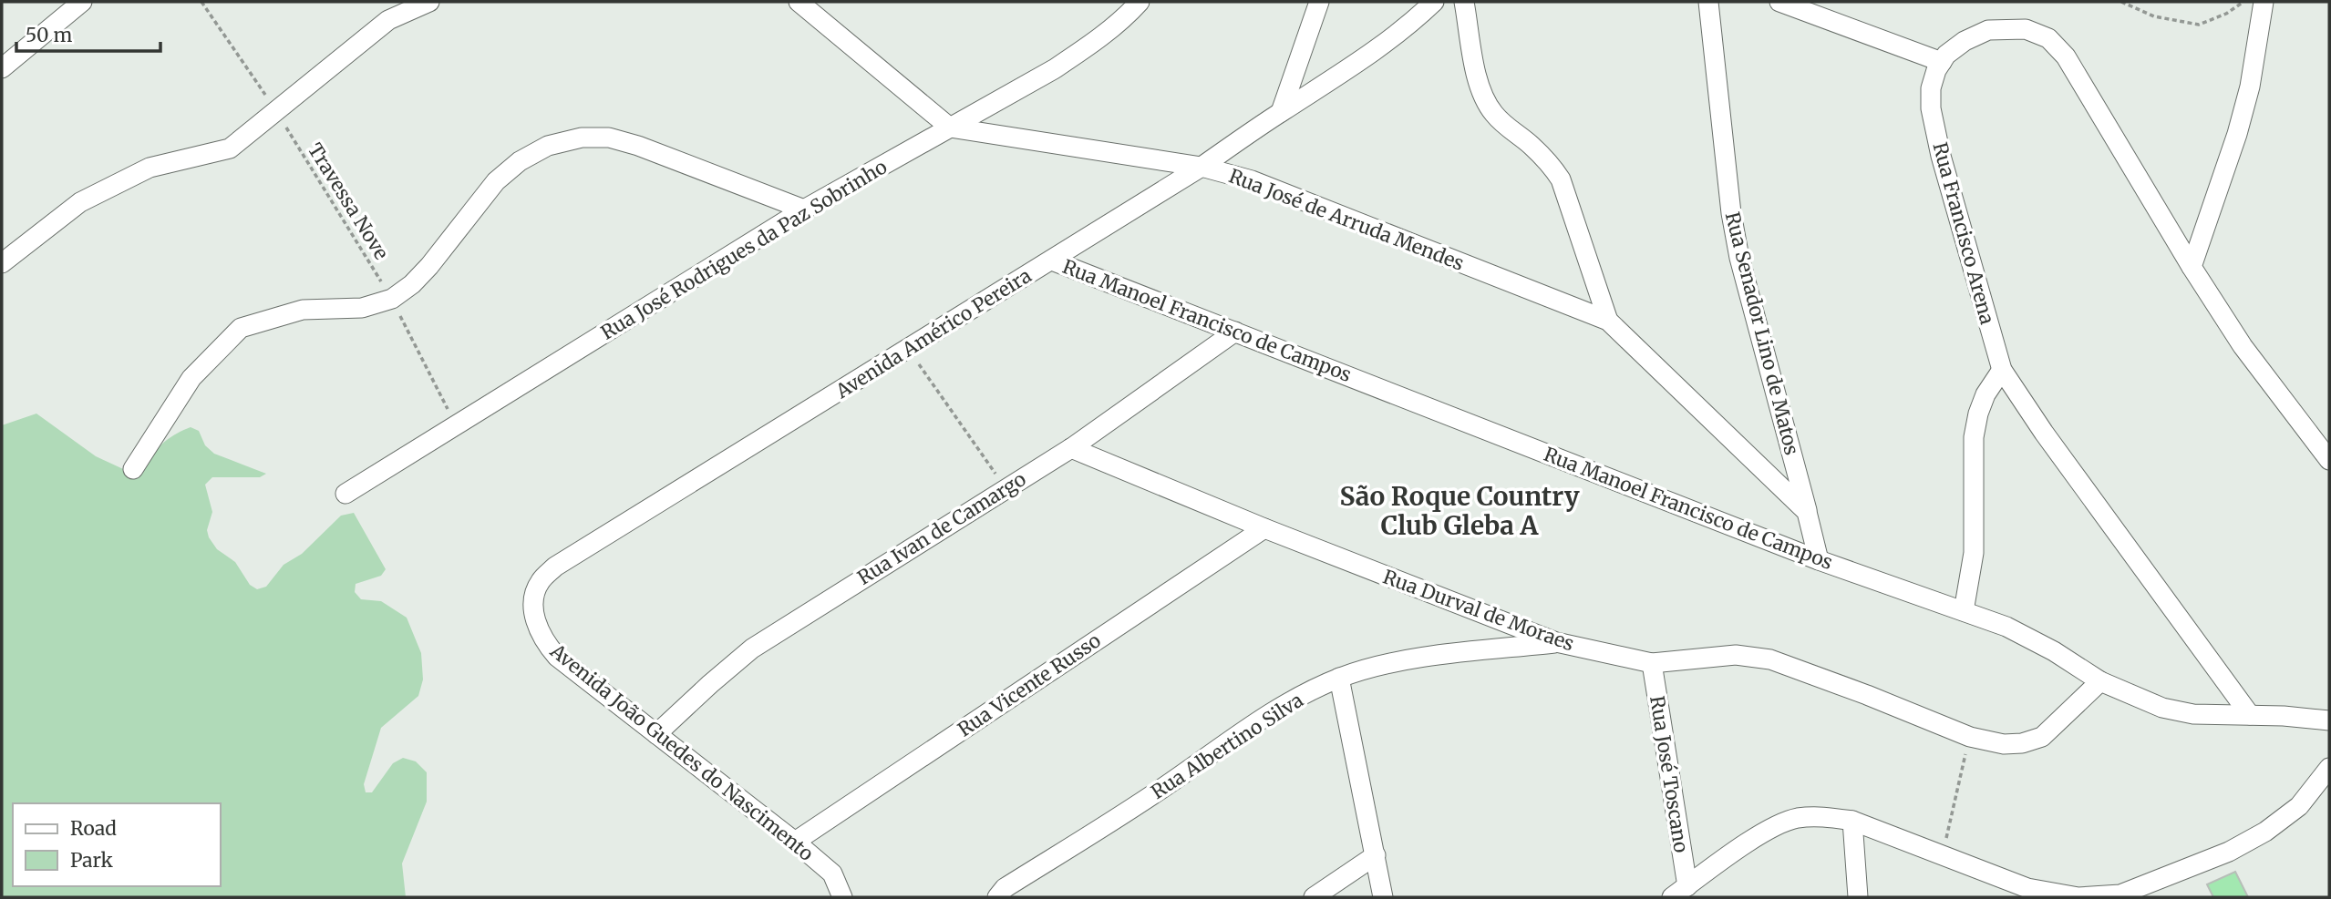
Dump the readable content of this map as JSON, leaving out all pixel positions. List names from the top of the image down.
{
  "streets": {
    "street": [
      "Rua José de Arruda Mendes",
      "Rua Francisco Arena",
      "Rua José Rodrigues da Paz Sobrinho",
      "Rua Manoel Francisco de Campos",
      "Avenida Américo Pereira",
      "Rua Senador Lino de Matos",
      "Rua Ivan de Camargo",
      "Rua Durval de Moraes",
      "Rua Vicente Russo",
      "Rua Albertino Silva",
      "Avenida João Guedes do Nascimento",
      "Rua José Toscano"
    ],
    "path": ["Travessa Nove"]
  },
  "crossings": [
    ["Travessa Nove", "Rua José Rodrigues da Paz Sobrinho"],
    ["Rua José de Arruda Mendes", "Rua José Rodrigues da Paz Sobrinho"],
    ["Rua José de Arruda Mendes", "Avenida Américo Pereira"],
    ["Rua José de Arruda Mendes", "Rua Senador Lino de Matos"],
    ["Rua Francisco Arena", "Rua Manoel Francisco de Campos"],
    ["Rua Manoel Francisco de Campos", "Avenida Américo Pereira"],
    ["Rua Manoel Francisco de Campos", "Rua Ivan de Camargo"],
    ["Rua Manoel Francisco de Campos", "Rua Durval de Moraes"],
    ["Avenida Américo Pereira", "Avenida João Guedes do Nascimento"],
    ["Rua Ivan de Camargo", "Rua Durval de Moraes"],
    ["Rua Ivan de Camargo", "Avenida João Guedes do Nascimento"],
    ["Rua Durval de Moraes", "Rua Vicente Russo"],
    ["Rua Durval de Moraes", "Rua Albertino Silva"],
    ["Rua Durval de Moraes", "Rua José Toscano"],
    ["Rua Vicente Russo", "Avenida João Guedes do Nascimento"]
  ],
  "districts": ["São Roque Country Club Gleba A"],
  "legend": ["Road", "Park"],
  "scale_bar": "50 m"
}
